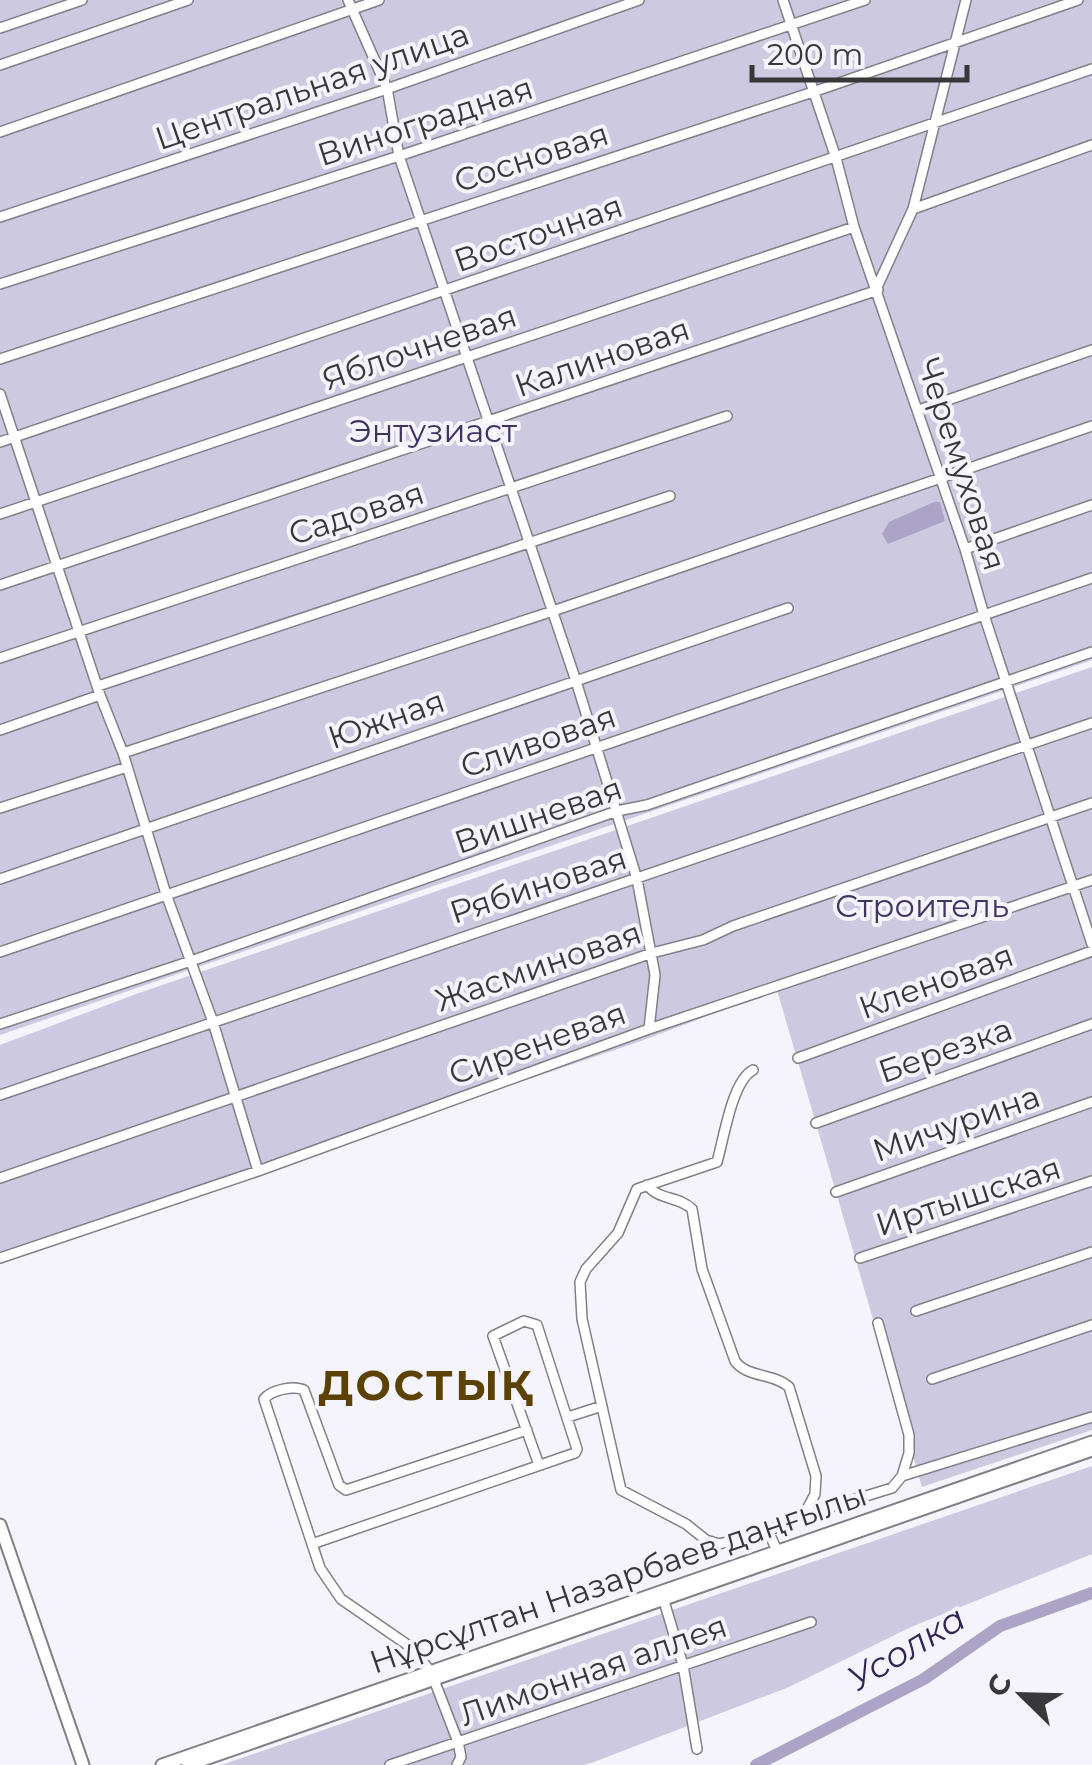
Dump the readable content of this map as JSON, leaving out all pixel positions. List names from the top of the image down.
{
  "streets": {
    "main road": ["Нұрсұлтан Назарбаев даңғылы"],
    "street": [
      "Центральная улица",
      "Виноградная",
      "Сосновая",
      "Восточная",
      "Яблочневая",
      "Калиновая",
      "Черемуховая",
      "Садовая",
      "Южная",
      "Сливовая",
      "Вишневая",
      "Рябиновая",
      "Жасминовая",
      "Кленовая",
      "Сиреневая",
      "Березка",
      "Мичурина",
      "Иртышская",
      "Лимонная аллея"
    ]
  },
  "crossings": [
    ["Виноградная", "Черемуховая"],
    ["Сосновая", "Черемуховая"],
    ["Восточная", "Черемуховая"],
    ["Яблочневая", "Черемуховая"],
    ["Калиновая", "Черемуховая"],
    ["Черемуховая", "Сливовая"],
    ["Черемуховая", "Вишневая"],
    ["Черемуховая", "Рябиновая"],
    ["Черемуховая", "Жасминовая"],
    ["Черемуховая", "Кленовая"],
    ["Черемуховая", "Сиреневая"]
  ],
  "districts": ["ДОСТЫҚ"],
  "water": ["Усолка"],
  "parks": ["Энтузиаст", "Строитель"],
  "scale_bar": "200 m",
  "north": "top left"
}
